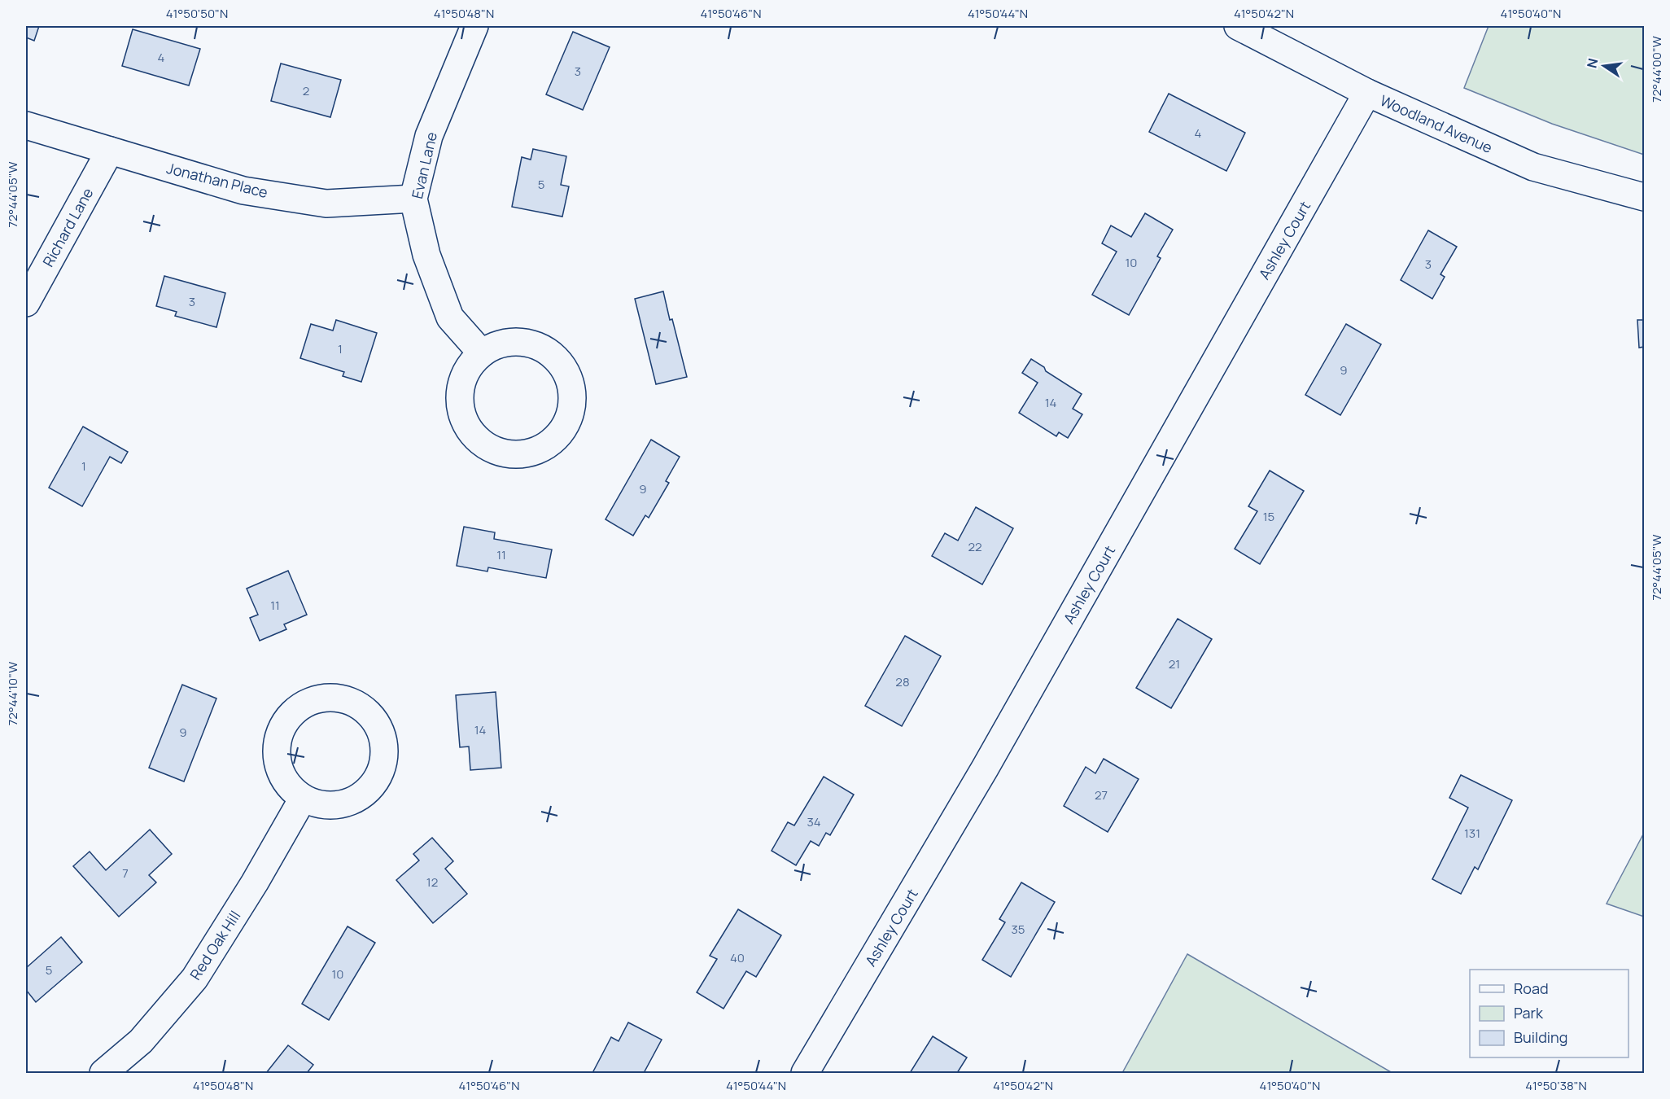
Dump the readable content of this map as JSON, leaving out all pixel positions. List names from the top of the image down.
{
  "streets": {
    "street": [
      "Woodland Avenue",
      "Evan Lane",
      "Jonathan Place",
      "Richard Lane",
      "Ashley Court",
      "Red Oak Hill"
    ]
  },
  "crossings": [
    ["Woodland Avenue", "Ashley Court"],
    ["Evan Lane", "Jonathan Place"],
    ["Jonathan Place", "Richard Lane"]
  ],
  "house_numbers": [
    "4",
    "3",
    "2",
    "4",
    "5",
    "10",
    "3",
    "3",
    "1",
    "9",
    "14",
    "1",
    "9",
    "15",
    "22",
    "11",
    "11",
    "21",
    "28",
    "14",
    "9",
    "27",
    "34",
    "131",
    "7",
    "12",
    "35",
    "40",
    "5",
    "10"
  ],
  "legend": ["Road", "Park", "Building"],
  "north": "left",
  "coordinates": [
    "41°50'50\"N",
    "41°50'48\"N",
    "41°50'46\"N",
    "41°50'44\"N",
    "41°50'42\"N",
    "41°50'40\"N",
    "72°44'00\"W",
    "72°44'05\"W",
    "72°44'10\"W",
    "41°50'38\"N"
  ]
}
